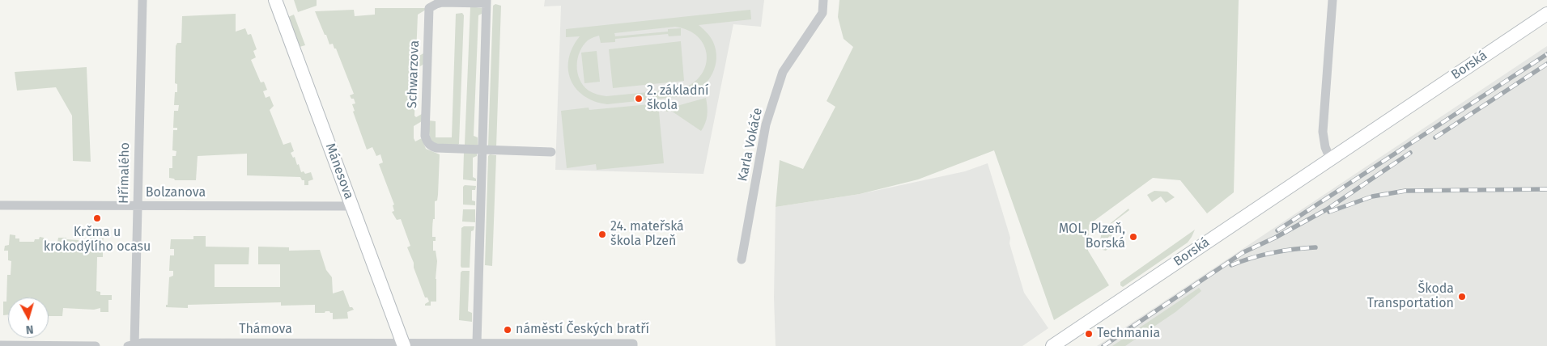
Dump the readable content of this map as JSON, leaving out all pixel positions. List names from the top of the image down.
{
  "streets": {
    "street": [
      "Borská",
      "Schwarzova",
      "Karla Vokáče",
      "Mánesova",
      "Hřímalého",
      "Bolzanova",
      "Thámova"
    ]
  },
  "crossings": [
    ["Mánesova", "Bolzanova"],
    ["Mánesova", "Thámova"],
    ["Hřímalého", "Bolzanova"],
    ["Hřímalého", "Thámova"]
  ],
  "places": [
    "2. základní škola",
    "Krčma u krokodýlího ocasu",
    "24. mateřská škola Plzeň",
    "MOL, Plzeň, Borská",
    "Škoda Transportation",
    "náměstí Českých bratří",
    "Techmania"
  ],
  "north": "bottom"
}
